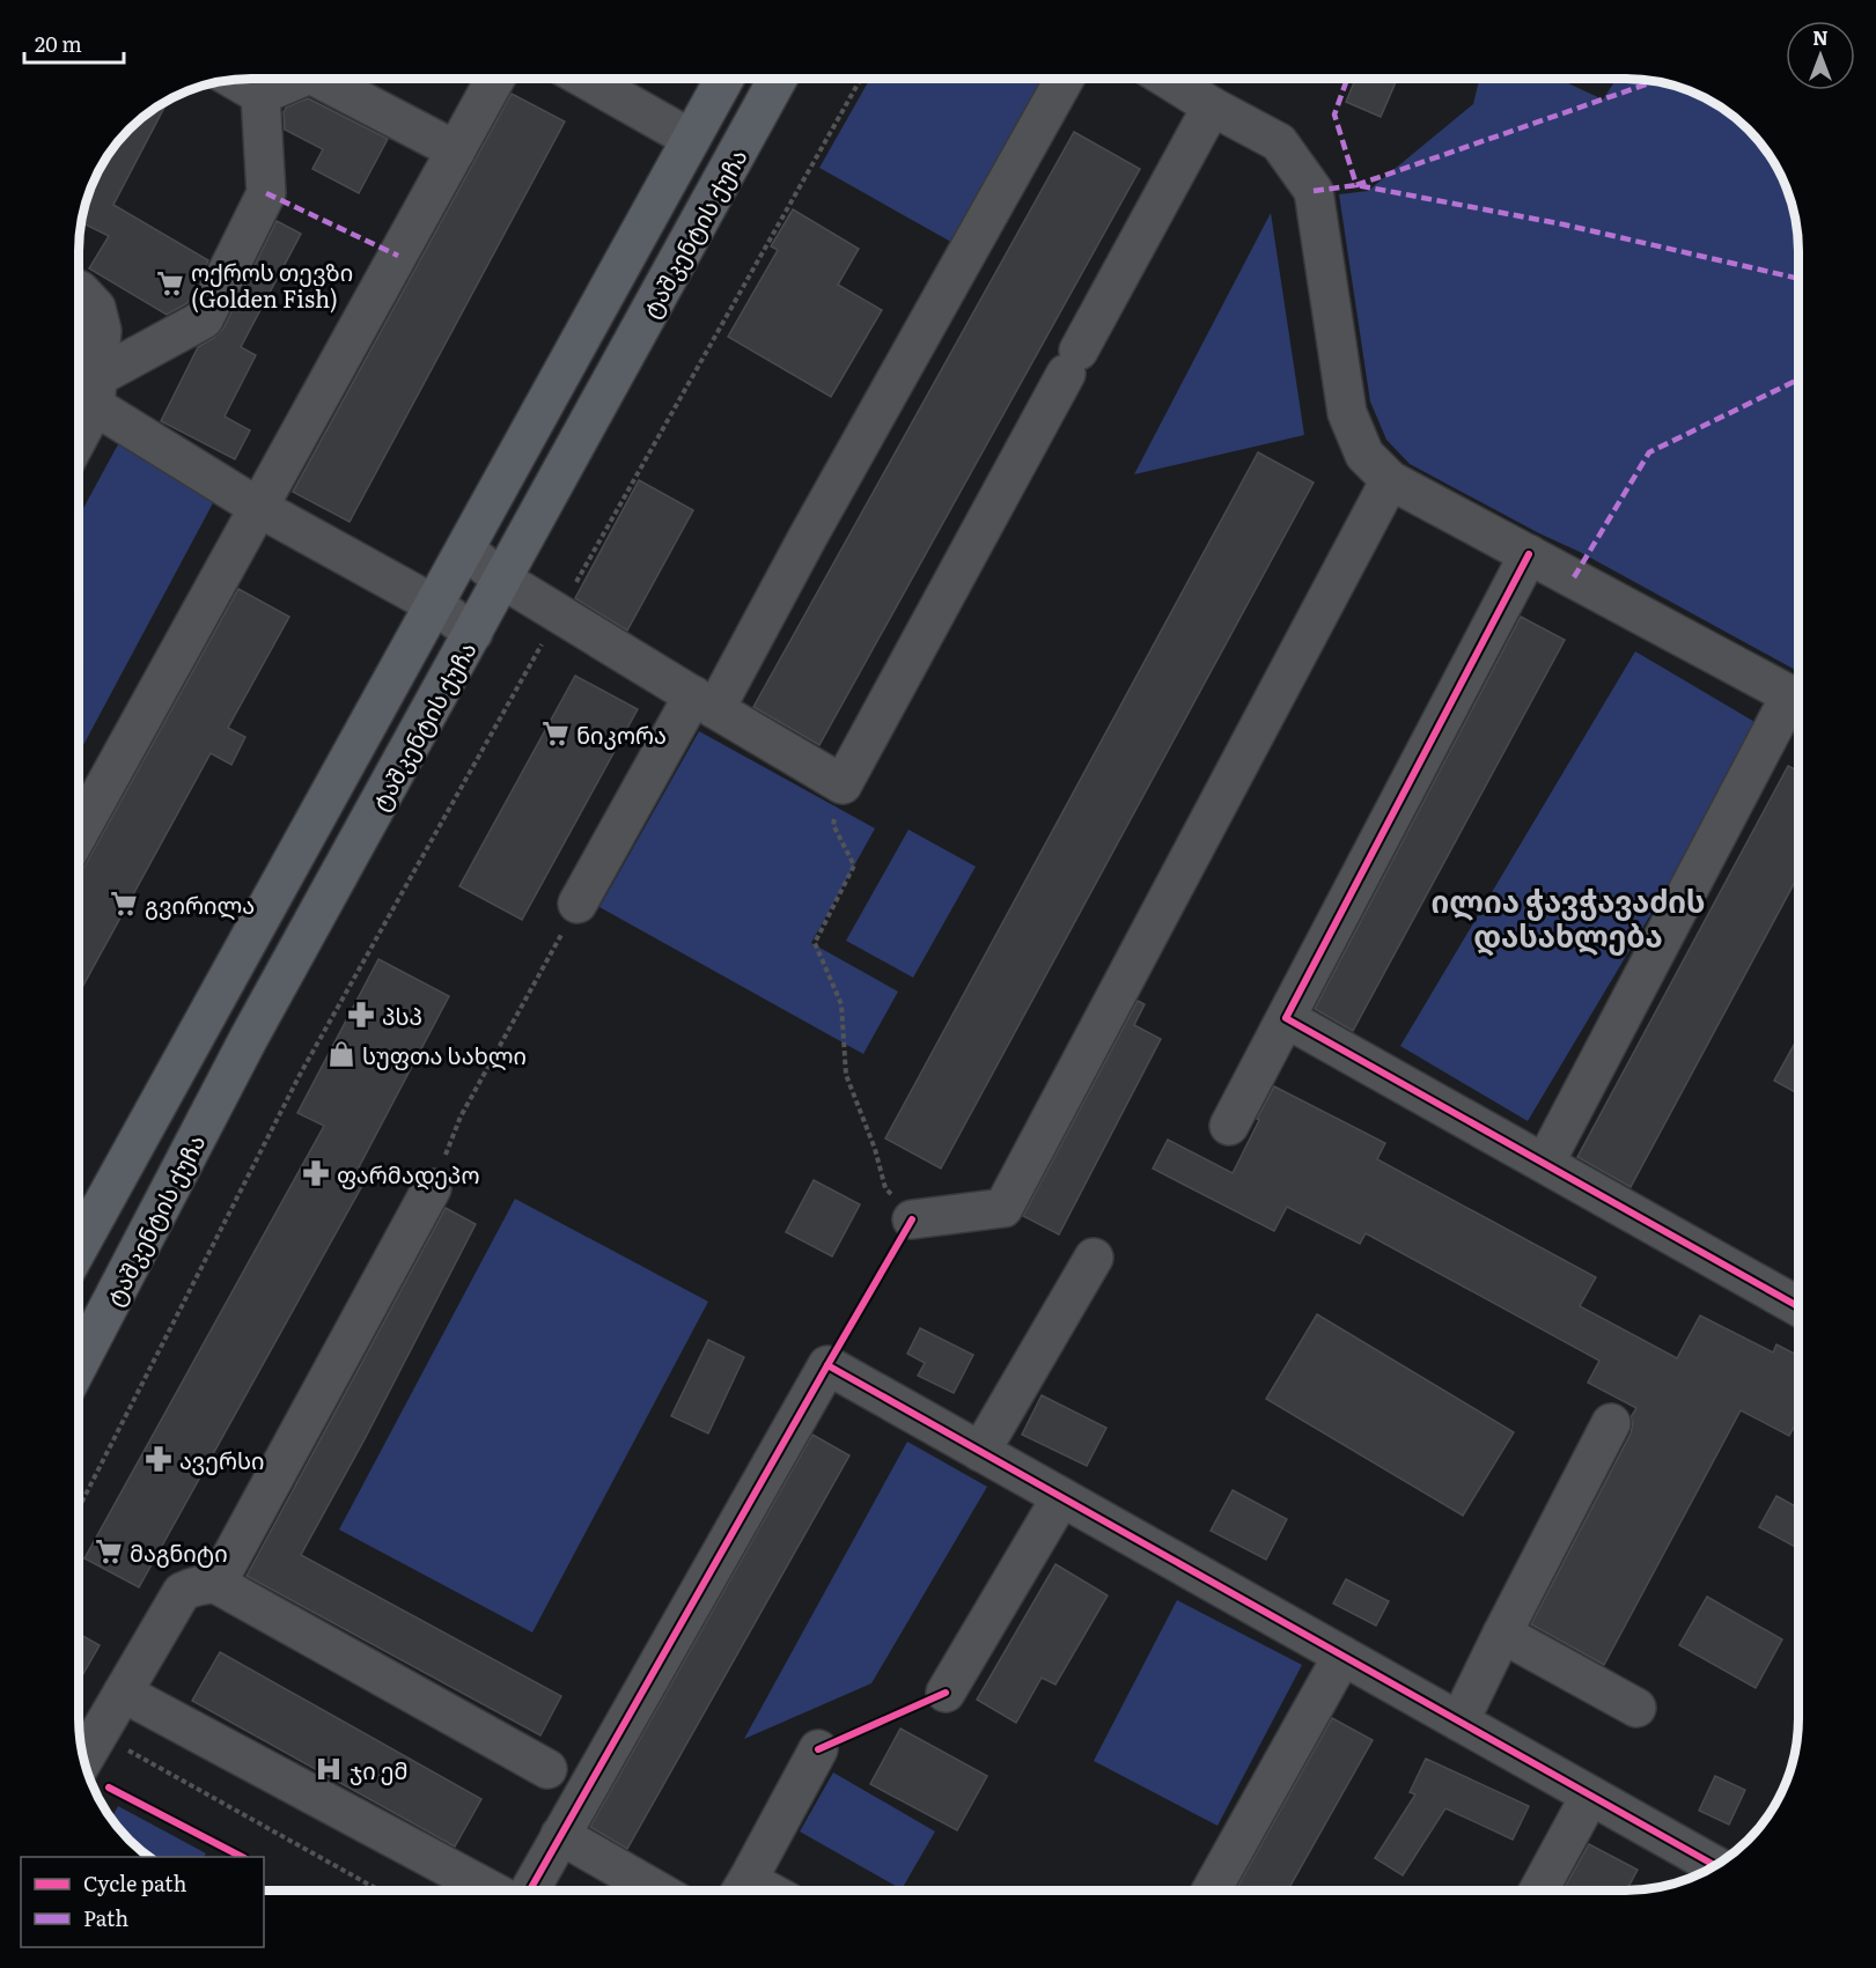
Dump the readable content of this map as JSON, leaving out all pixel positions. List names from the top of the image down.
{
  "streets": {
    "main road": ["ტაშკენტის ქუჩა"]
  },
  "districts": ["ილია ჭავჭავაძის დასახლება"],
  "places": {
    "supermarket": [
      "ოქროს თევზი (Golden Fish)",
      "ნიკორა",
      "გვირილა",
      "მაგნიტი"
    ],
    "pharmacy": ["პსპ", "ფარმადეპო", "ავერსი"],
    "shop": ["სუფთა სახლი"],
    "hospital": ["ჯი ემ"]
  },
  "legend": ["Cycle path", "Path"],
  "scale_bar": "20 m",
  "north": "top"
}
